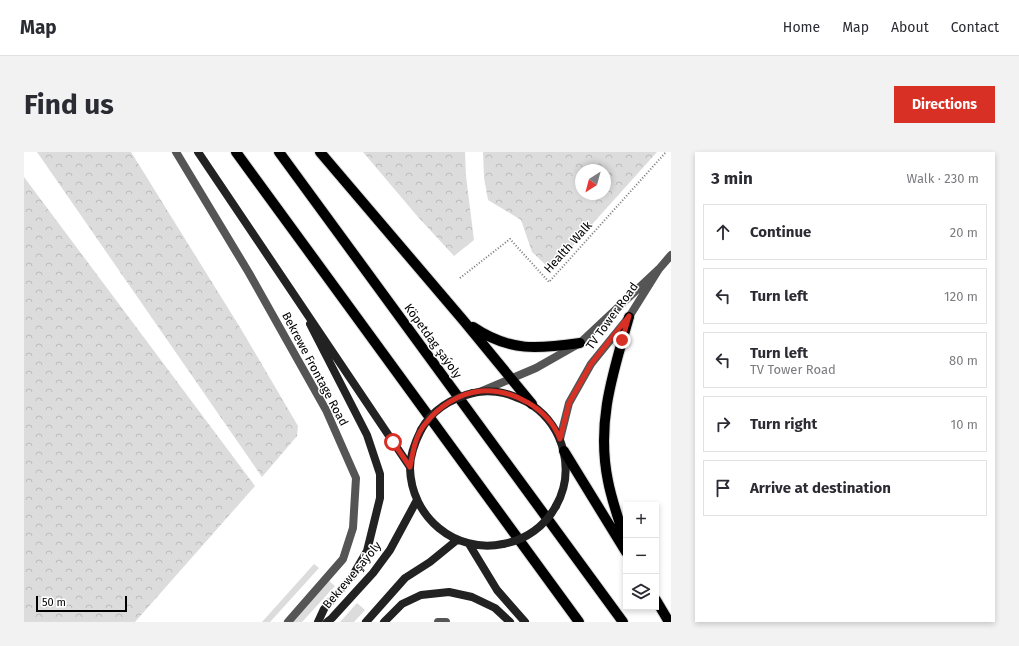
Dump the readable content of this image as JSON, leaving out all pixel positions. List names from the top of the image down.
{
  "streets": {
    "main road": ["Köpetdag şaýoly", "Bekrewe şaýoly"],
    "street": ["TV Tower Road", "Bekrewe Frontage Road"],
    "path": ["Health Walk"]
  },
  "scale_bar": "50 m",
  "north": "bottom left",
  "page": {
    "header": "Map",
    "nav": [
      "Home",
      "Map",
      "About",
      "Contact"
    ],
    "buttons": "Directions",
    "title": "Find us",
    "heading": ["3 min", "Walk · 230 m"],
    "list": [
      ["Continue", "20 m"],
      ["Turn left", "120 m"],
      ["Turn left", "TV Tower Road", "80 m"],
      ["Turn right", "10 m"],
      "Arrive at destination"
    ],
    "map_buttons": ["+", "−"],
    "scale": "50 m"
  }
}
